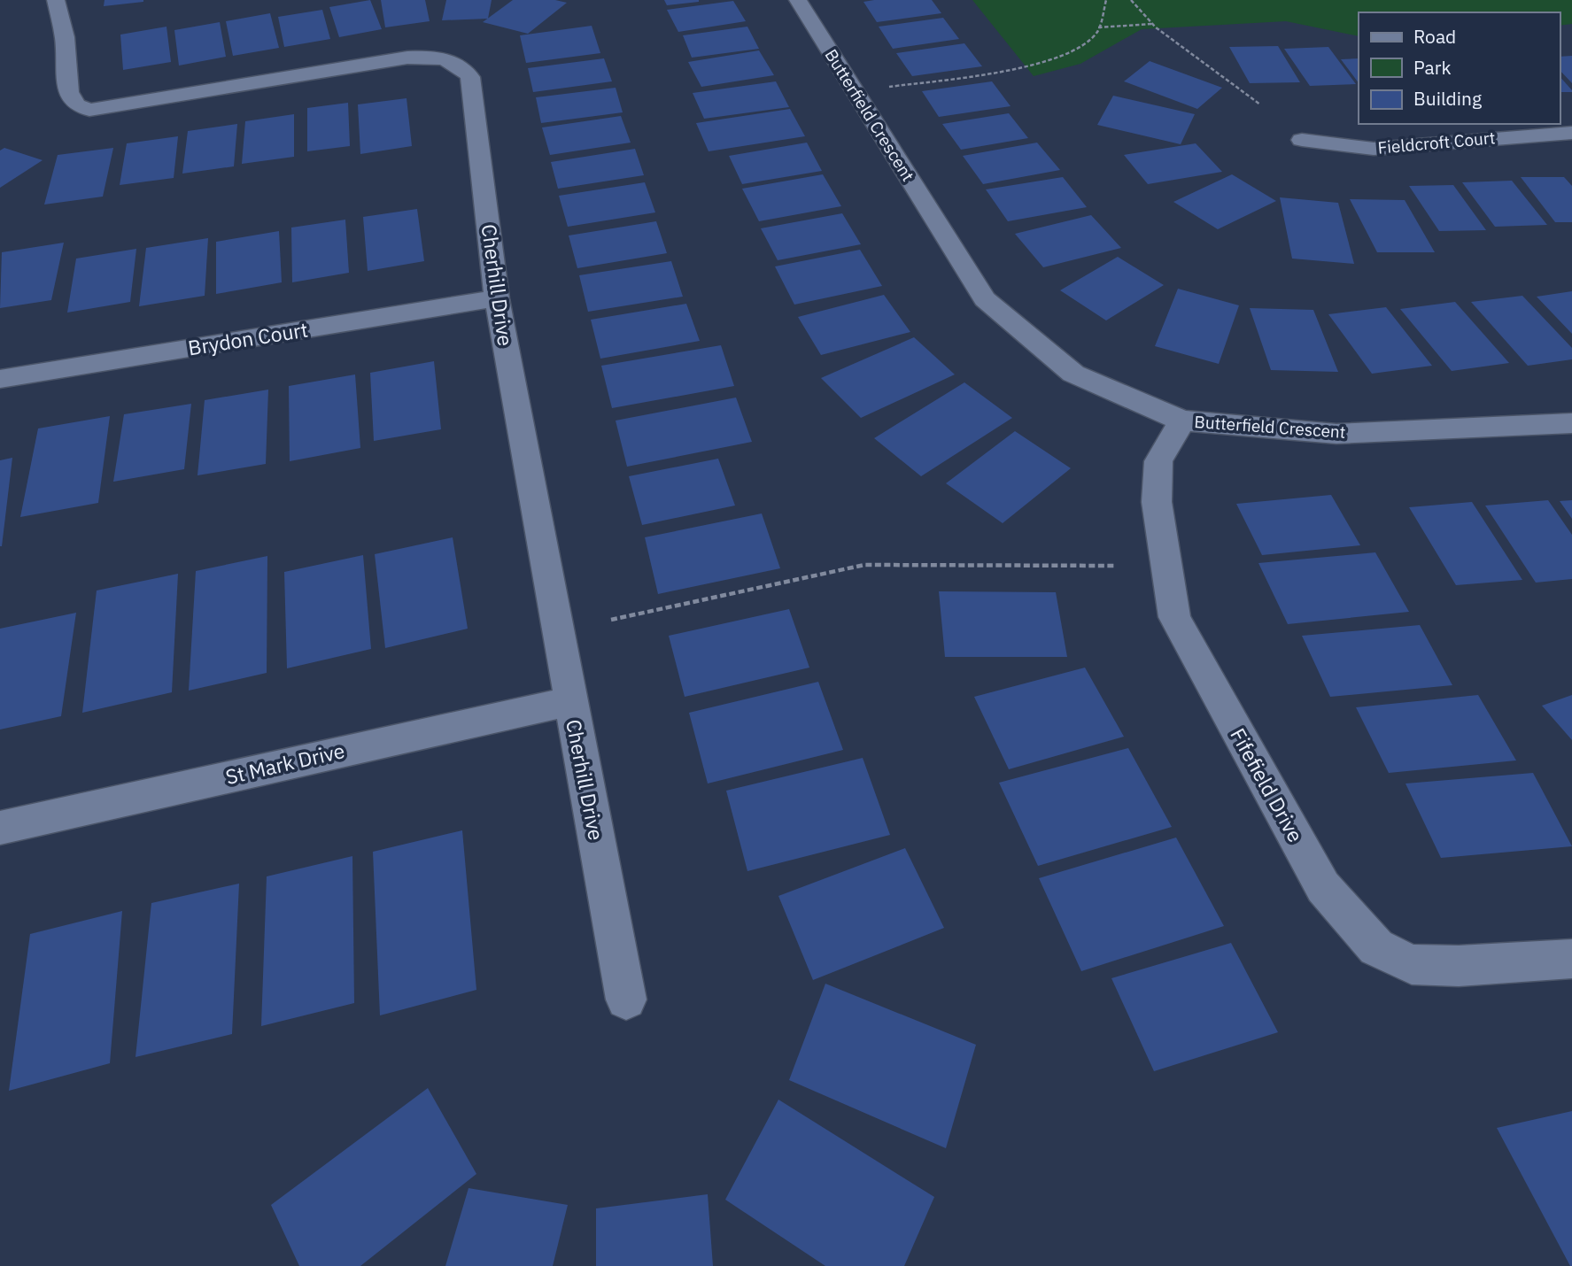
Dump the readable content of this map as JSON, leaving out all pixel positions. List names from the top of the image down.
{
  "streets": {
    "street": [
      "Butterfield Crescent",
      "Fieldcroft Court",
      "Cherhill Drive",
      "Brydon Court",
      "St Mark Drive",
      "Fifefield Drive"
    ]
  },
  "crossings": [
    ["Butterfield Crescent", "Fifefield Drive"],
    ["Cherhill Drive", "Brydon Court"],
    ["Cherhill Drive", "St Mark Drive"]
  ],
  "legend": ["Road", "Park", "Building"]
}
